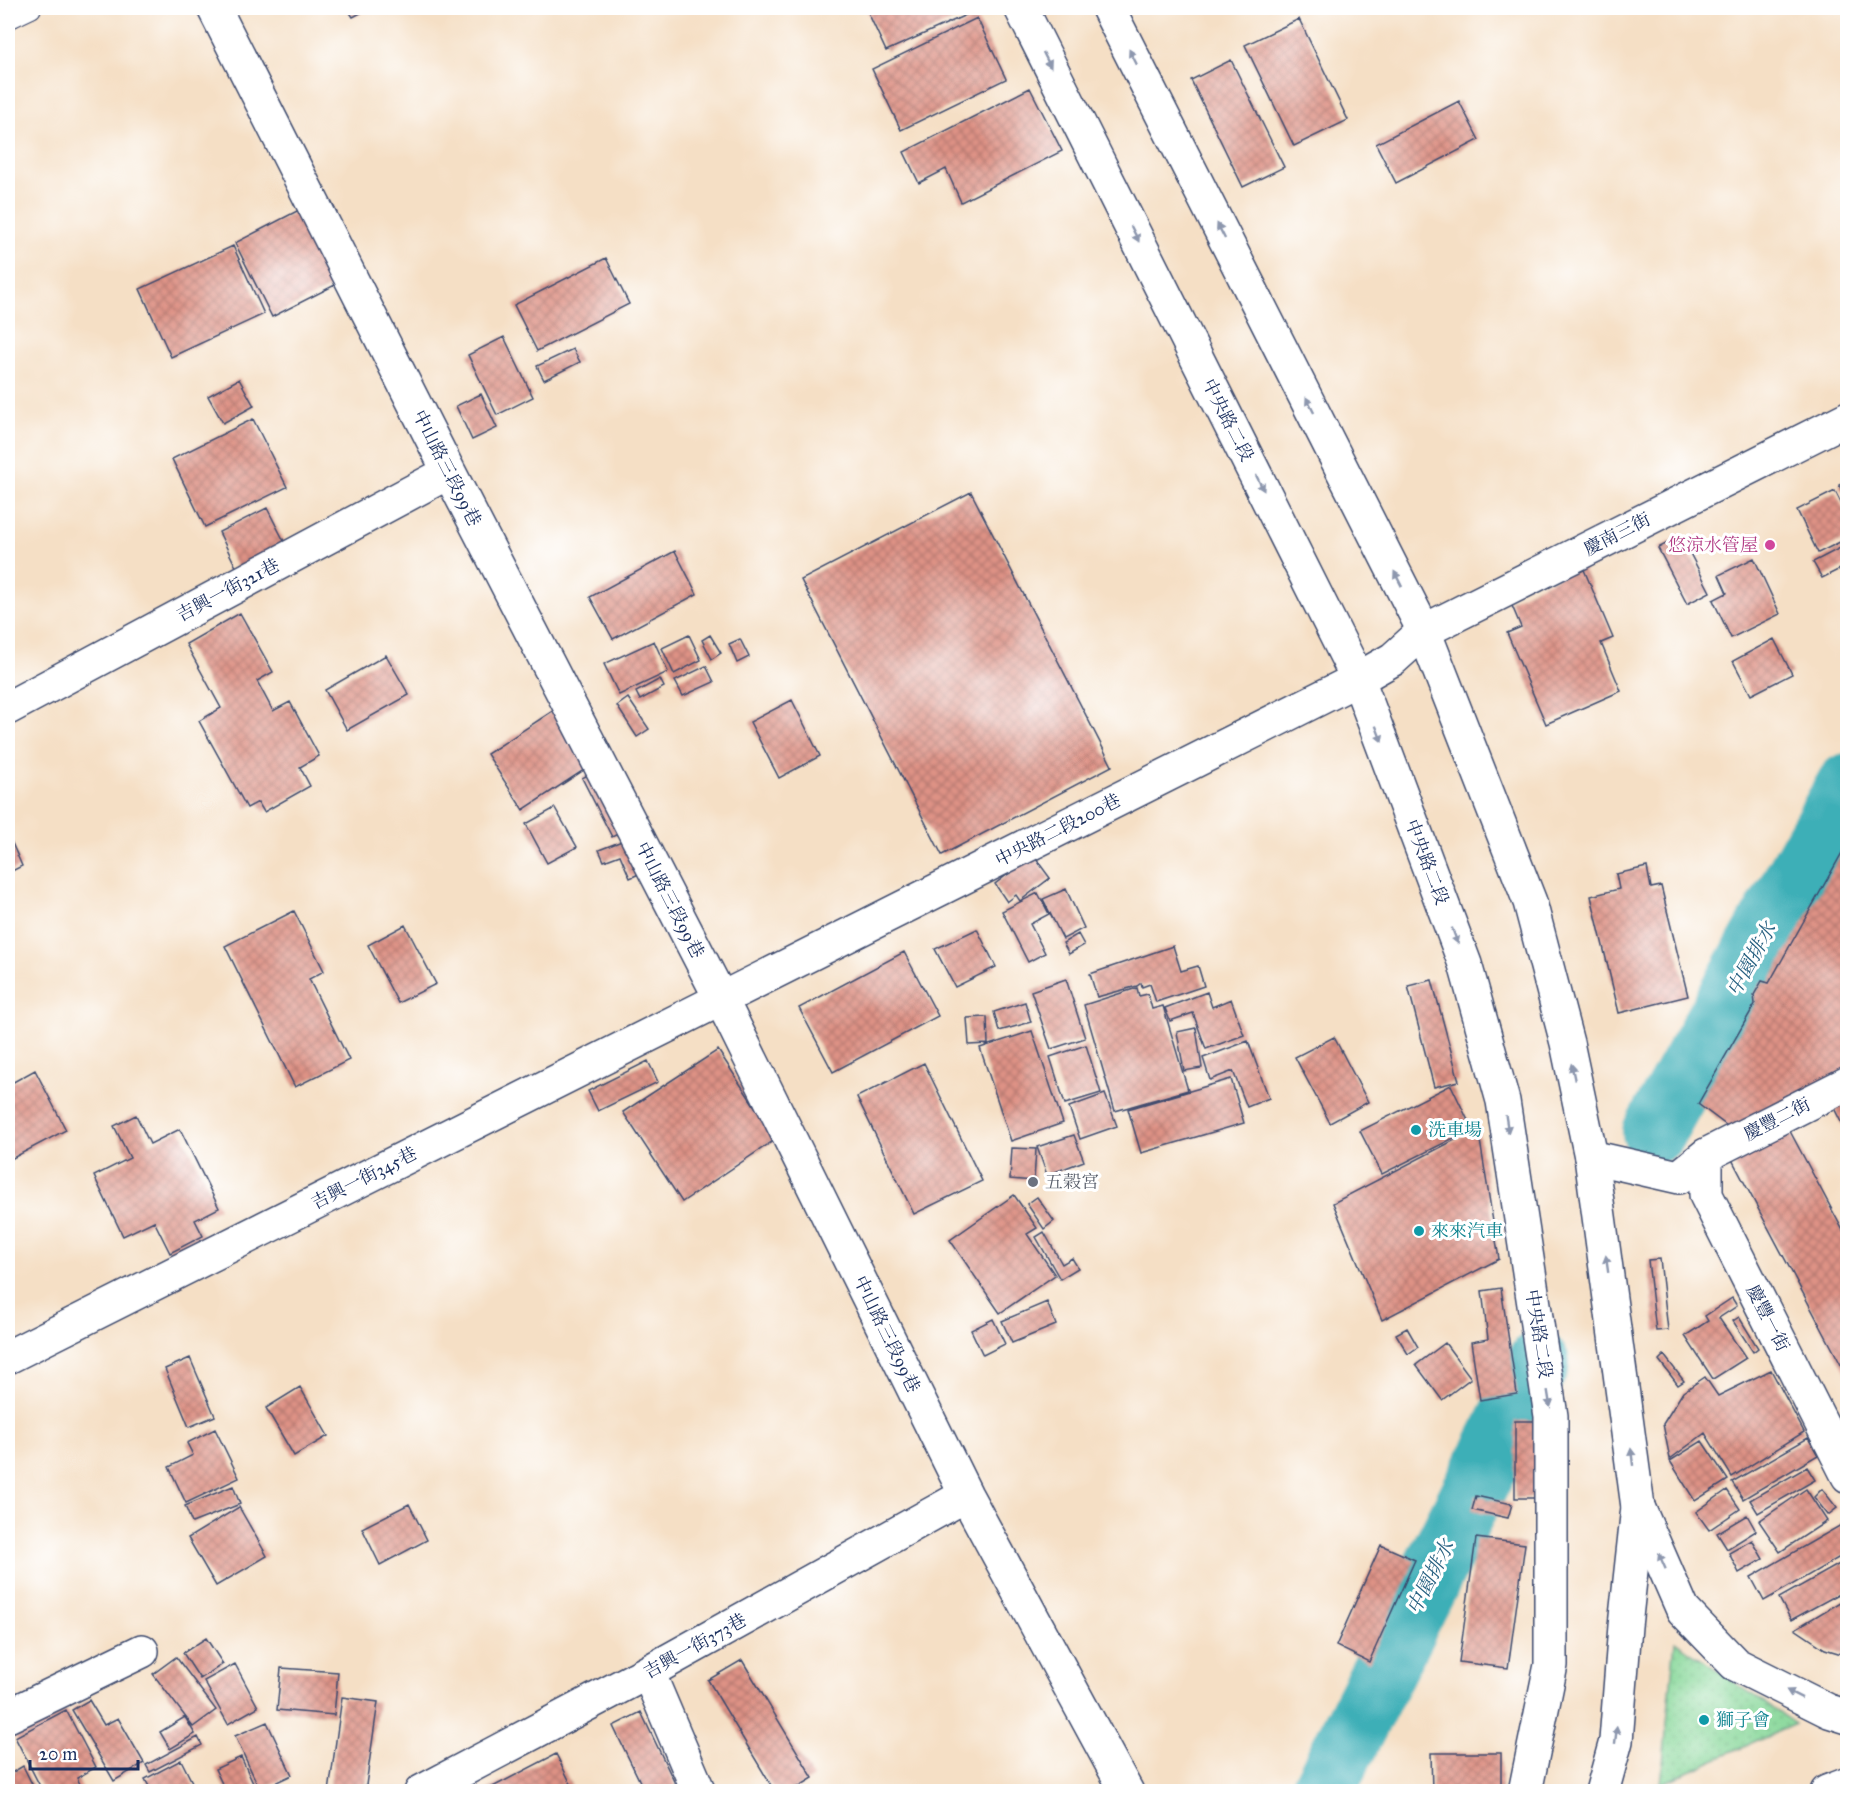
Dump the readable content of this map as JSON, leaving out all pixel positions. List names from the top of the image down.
{
  "streets": {
    "street": [
      "中央路二段",
      "中山路三段99巷",
      "慶南三街",
      "吉興一街321巷",
      "中央路二段200巷",
      "慶豐二街",
      "吉興一街345巷",
      "慶豐一街",
      "吉興一街373巷"
    ]
  },
  "crossings": [
    ["中央路二段", "中央路二段200巷"],
    ["中山路三段99巷", "吉興一街321巷"],
    ["中山路三段99巷", "中央路二段200巷"],
    ["中山路三段99巷", "吉興一街345巷"],
    ["中山路三段99巷", "吉興一街373巷"],
    ["慶南三街", "中央路二段200巷"],
    ["中央路二段200巷", "吉興一街345巷"],
    ["慶豐二街", "慶豐一街"]
  ],
  "water": ["中園排水"],
  "places": [
    "悠涼水管屋",
    "洗車場",
    "五榖宮",
    "來來汽車",
    "獅子會"
  ],
  "scale_bar": "20 m"
}
